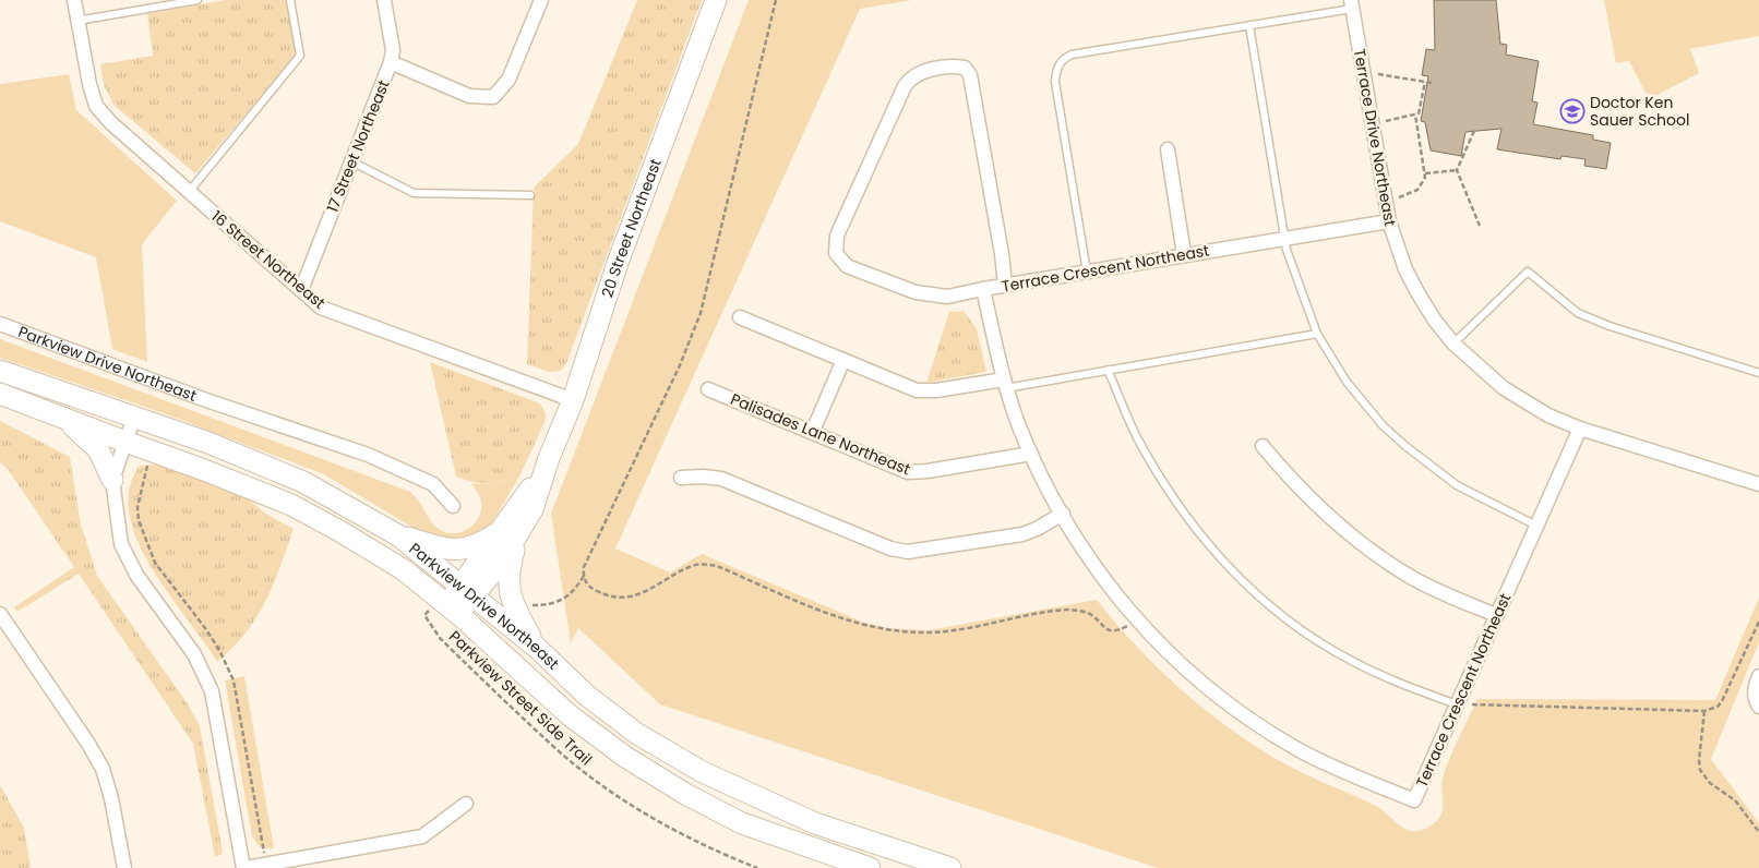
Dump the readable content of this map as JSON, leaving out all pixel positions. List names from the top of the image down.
{
  "streets": {
    "main road": ["20 Street Northeast", "Parkview Drive Northeast"],
    "street": [
      "Terrace Drive Northeast",
      "17 Street Northeast",
      "16 Street Northeast",
      "Terrace Crescent Northeast",
      "Palisades Lane Northeast"
    ],
    "path": ["Parkview Street Side Trail"]
  },
  "crossings": [
    ["Terrace Drive Northeast", "Terrace Crescent Northeast"],
    ["17 Street Northeast", "16 Street Northeast"],
    ["20 Street Northeast", "16 Street Northeast"],
    ["20 Street Northeast", "Parkview Drive Northeast"],
    ["20 Street Northeast", "Parkview Street Side Trail"],
    ["Terrace Crescent Northeast", "Palisades Lane Northeast"],
    ["Parkview Drive Northeast", "Parkview Street Side Trail"]
  ],
  "places": {
    "school or university": ["Doctor Ken Sauer School"]
  }
}
